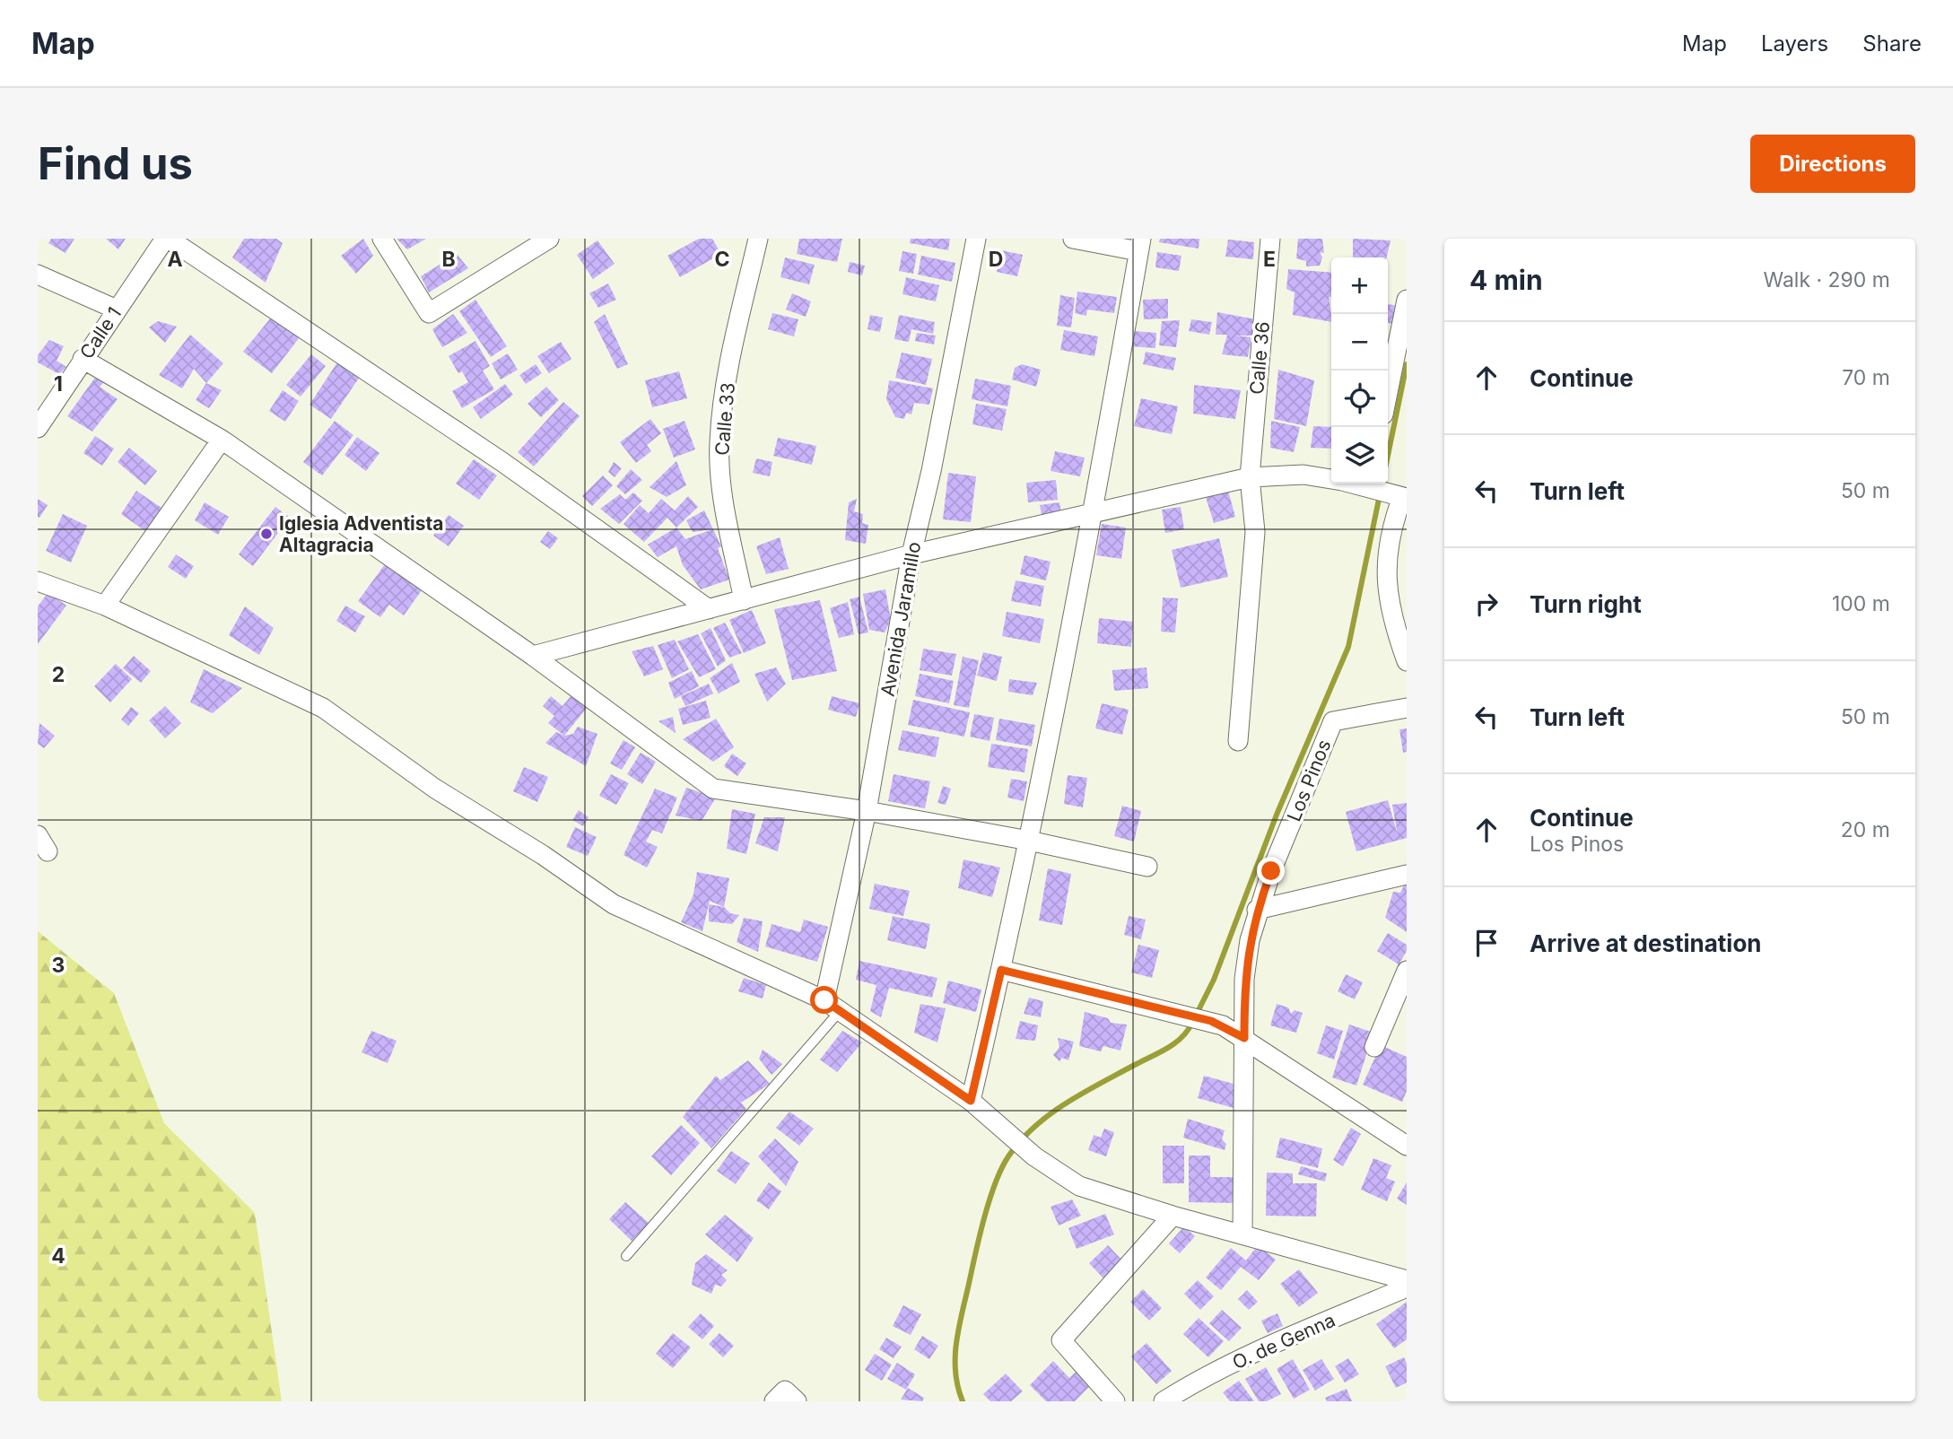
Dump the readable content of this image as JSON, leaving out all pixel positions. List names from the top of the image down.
{
  "streets": {
    "street": [
      "Calle 1",
      "Calle 36",
      "Calle 33",
      "Avenida Jaramillo",
      "Los Pinos",
      "O. de Genna"
    ]
  },
  "places": ["Iglesia Adventista Altagracia"],
  "page": {
    "header": "Map",
    "nav": ["Map", "Layers", "Share"],
    "buttons": "Directions",
    "title": "Find us",
    "heading": ["4 min", "Walk · 290 m"],
    "map_buttons": ["+", "−"],
    "list": [
      ["Continue", "70 m"],
      ["Turn left", "50 m"],
      ["Turn right", "100 m"],
      ["Turn left", "50 m"],
      ["Continue", "Los Pinos", "20 m"],
      "Arrive at destination"
    ]
  },
  "grid": {
    "columns": [
      "A",
      "B",
      "C",
      "D",
      "E"
    ],
    "rows": [
      "1",
      "2",
      "3",
      "4"
    ]
  }
}
